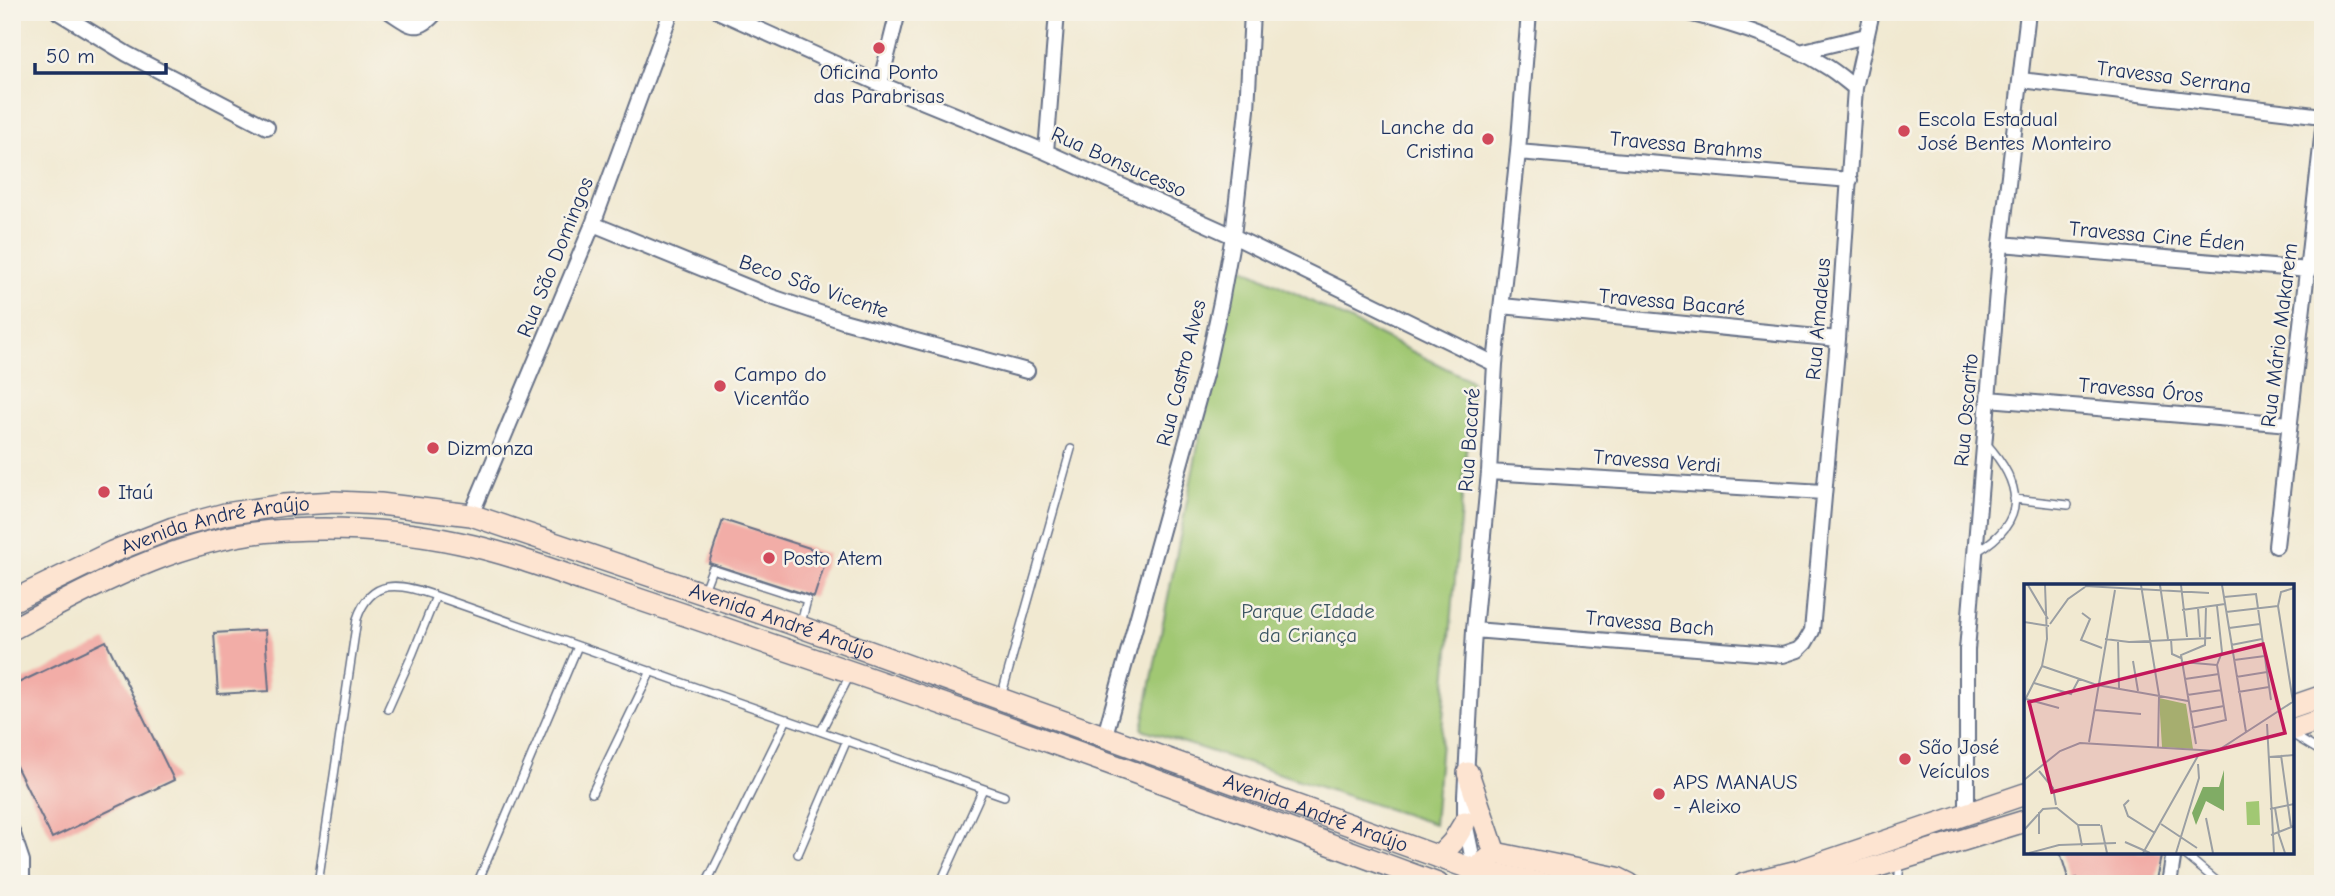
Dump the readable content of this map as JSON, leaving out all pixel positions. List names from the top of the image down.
{
  "streets": {
    "main road": ["Avenida André Araújo"],
    "street": [
      "Travessa Serrana",
      "Travessa Brahms",
      "Rua Bonsucesso",
      "Travessa Cine Éden",
      "Rua São Domingos",
      "Beco São Vicente",
      "Travessa Bacaré",
      "Rua Amadeus",
      "Rua Mário Makarem",
      "Rua Castro Alves",
      "Travessa Óros",
      "Rua Oscarito",
      "Rua Bacaré",
      "Travessa Verdi",
      "Travessa Bach"
    ]
  },
  "crossings": [
    ["Travessa Serrana", "Rua Oscarito"],
    ["Travessa Brahms", "Rua Amadeus"],
    ["Travessa Brahms", "Rua Bacaré"],
    ["Rua Bonsucesso", "Rua Castro Alves"],
    ["Rua Bonsucesso", "Rua Bacaré"],
    ["Travessa Cine Éden", "Rua Mário Makarem"],
    ["Travessa Cine Éden", "Rua Oscarito"],
    ["Rua São Domingos", "Beco São Vicente"],
    ["Rua São Domingos", "Avenida André Araújo"],
    ["Travessa Bacaré", "Rua Amadeus"],
    ["Travessa Bacaré", "Rua Bacaré"],
    ["Rua Amadeus", "Travessa Verdi"],
    ["Rua Amadeus", "Travessa Bach"],
    ["Rua Mário Makarem", "Travessa Óros"],
    ["Rua Castro Alves", "Avenida André Araújo"],
    ["Travessa Óros", "Rua Oscarito"],
    ["Rua Bacaré", "Travessa Verdi"],
    ["Rua Bacaré", "Avenida André Araújo"],
    ["Rua Bacaré", "Travessa Bach"]
  ],
  "parks": ["Parque CIdade da Criança"],
  "places": [
    "Oficina Ponto das Parabrisas",
    "Escola Estadual José Bentes Monteiro",
    "Lanche da Cristina",
    "Campo do Vicentão",
    "Dizmonza",
    "Itaú",
    "Posto Atem",
    "São José Veículos",
    "APS MANAUS - Aleixo"
  ],
  "scale_bar": "50 m"
}
